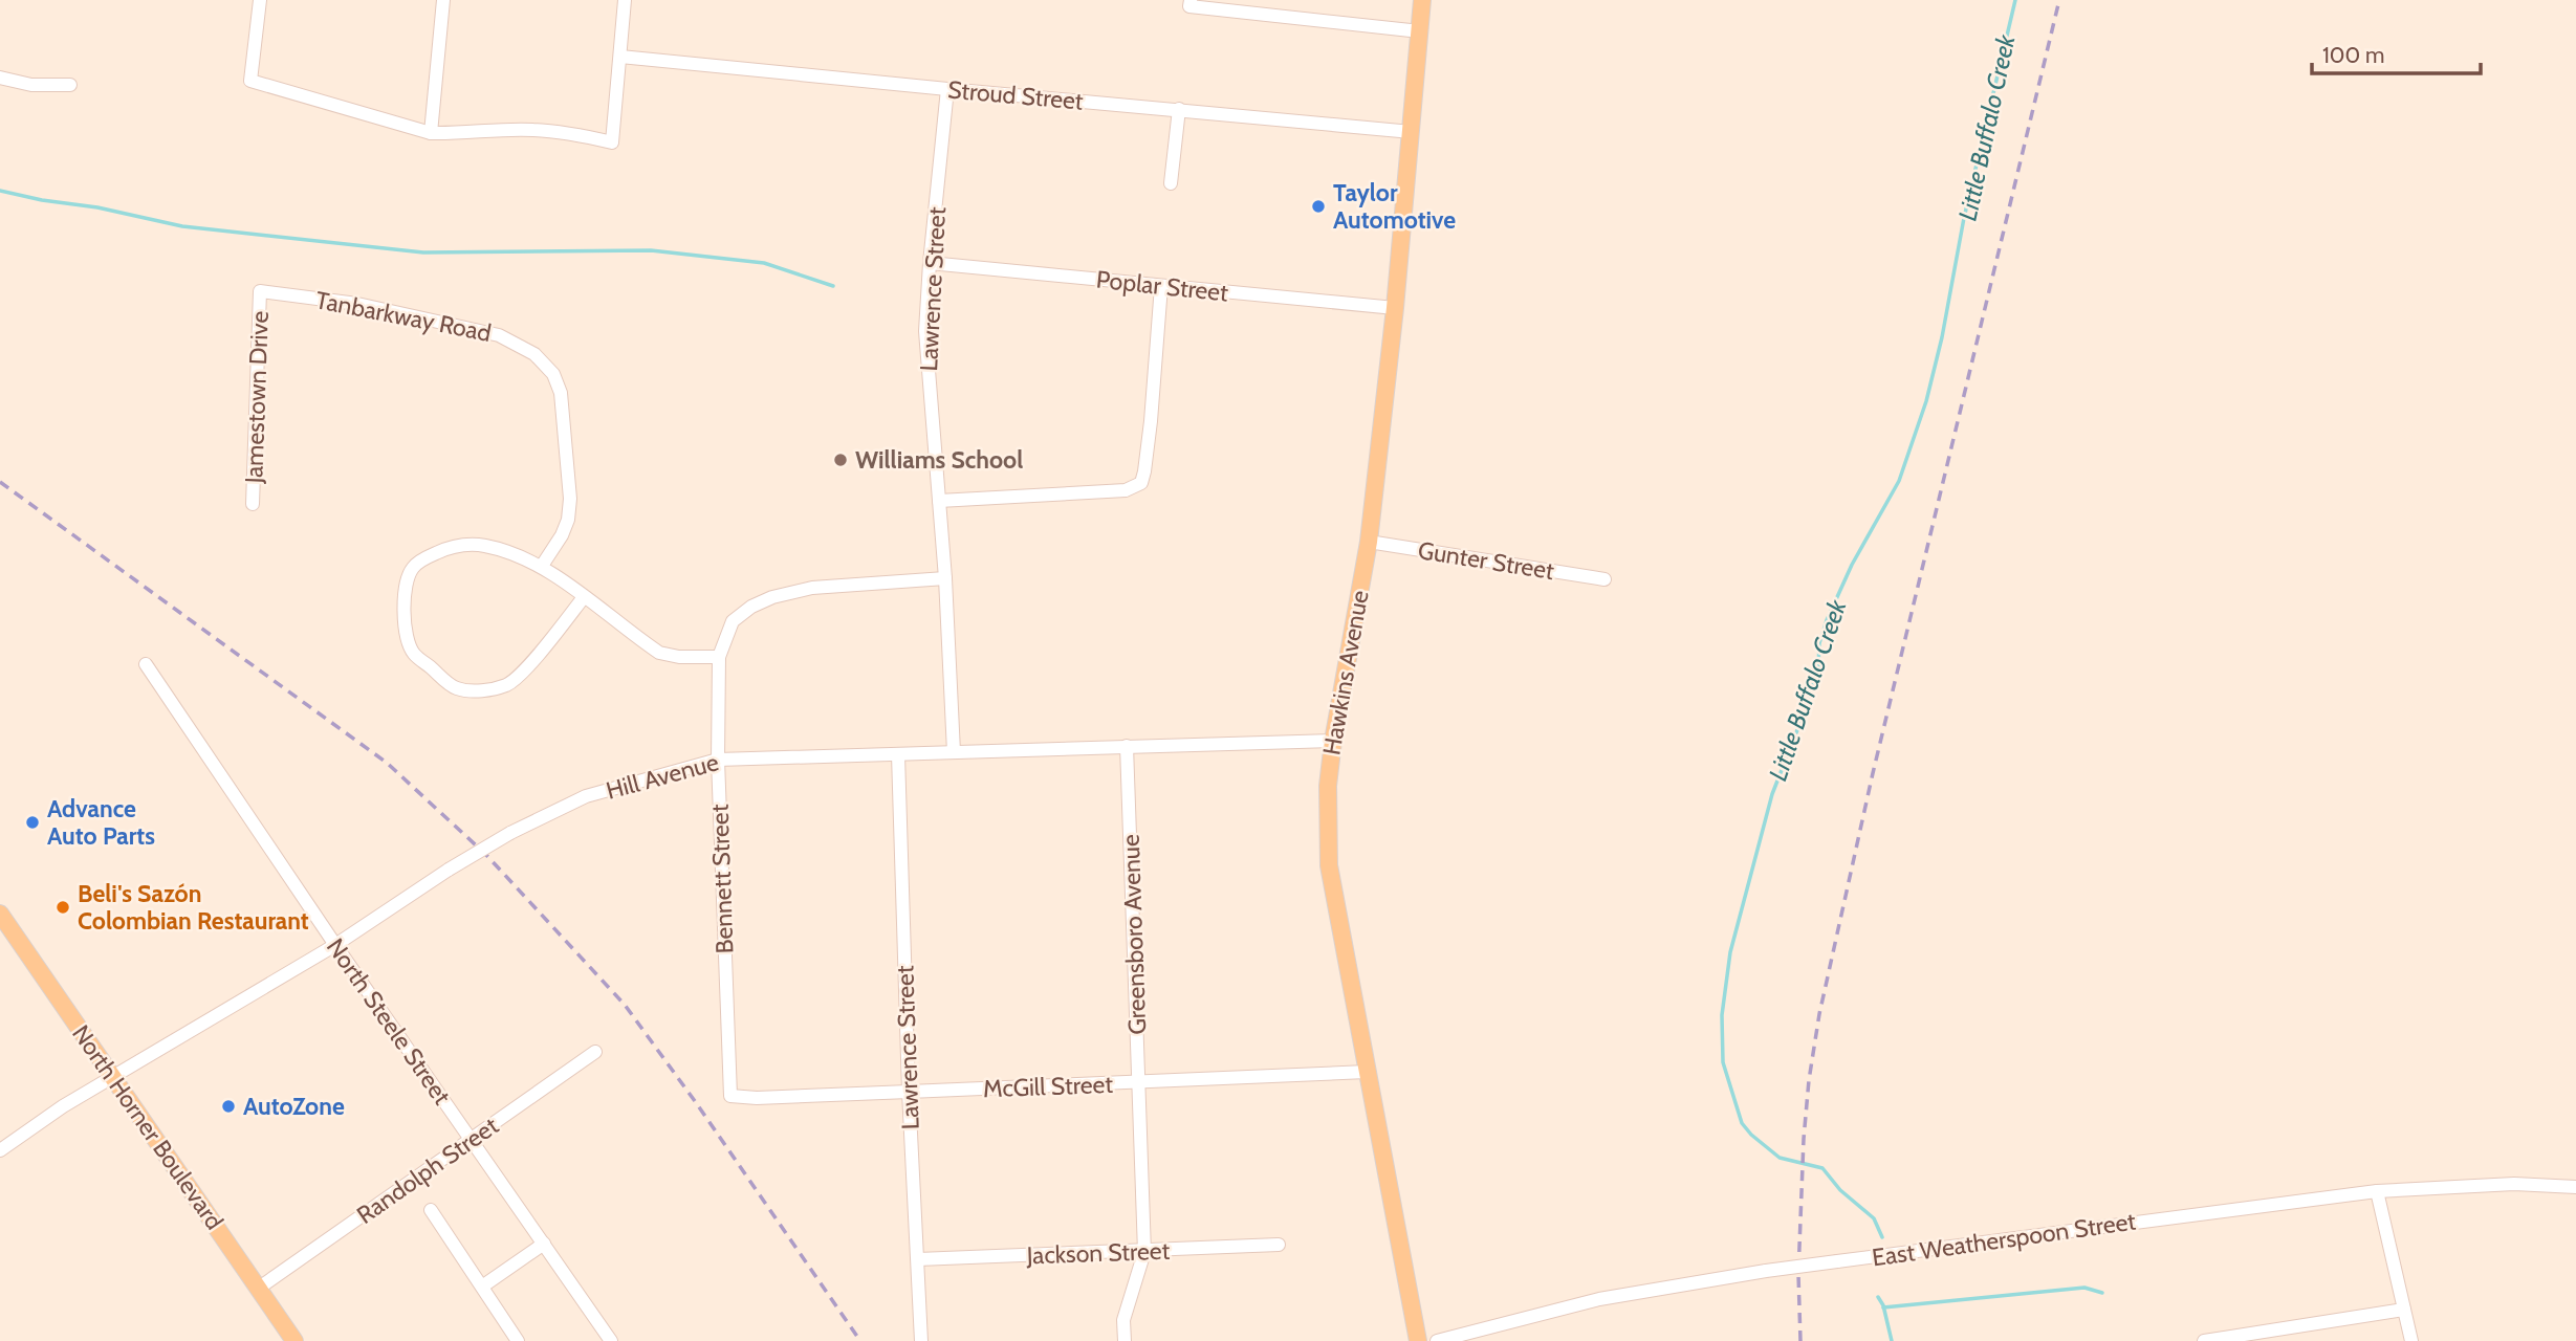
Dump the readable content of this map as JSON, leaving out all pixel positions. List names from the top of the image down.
{
  "streets": {
    "main road": ["Hawkins Avenue", "North Horner Boulevard"],
    "street": [
      "Stroud Street",
      "Poplar Street",
      "Lawrence Street",
      "Tanbarkway Road",
      "Jamestown Drive",
      "Gunter Street",
      "Hill Avenue",
      "Bennett Street",
      "Greensboro Avenue",
      "North Steele Street",
      "McGill Street",
      "Randolph Street",
      "East Weatherspoon Street",
      "Jackson Street"
    ]
  },
  "crossings": [
    ["Stroud Street", "Lawrence Street"],
    ["Stroud Street", "Hawkins Avenue"],
    ["Poplar Street", "Lawrence Street"],
    ["Poplar Street", "Hawkins Avenue"],
    ["Lawrence Street", "Hill Avenue"],
    ["Lawrence Street", "Bennett Street"],
    ["Lawrence Street", "McGill Street"],
    ["Lawrence Street", "Jackson Street"],
    ["Tanbarkway Road", "Jamestown Drive"],
    ["Gunter Street", "Hawkins Avenue"],
    ["Hawkins Avenue", "Hill Avenue"],
    ["Hawkins Avenue", "McGill Street"],
    ["Hill Avenue", "Bennett Street"],
    ["Hill Avenue", "Greensboro Avenue"],
    ["Hill Avenue", "North Steele Street"],
    ["Hill Avenue", "North Horner Boulevard"],
    ["Bennett Street", "McGill Street"],
    ["Greensboro Avenue", "McGill Street"],
    ["Greensboro Avenue", "Jackson Street"],
    ["North Steele Street", "Randolph Street"],
    ["North Horner Boulevard", "Randolph Street"]
  ],
  "water": ["Little Buffalo Creek"],
  "places": [
    "Taylor Automotive",
    "Williams School",
    "Advance Auto Parts",
    "Beli's Sazón Colombian Restaurant",
    "AutoZone"
  ],
  "scale_bar": "100 m"
}
